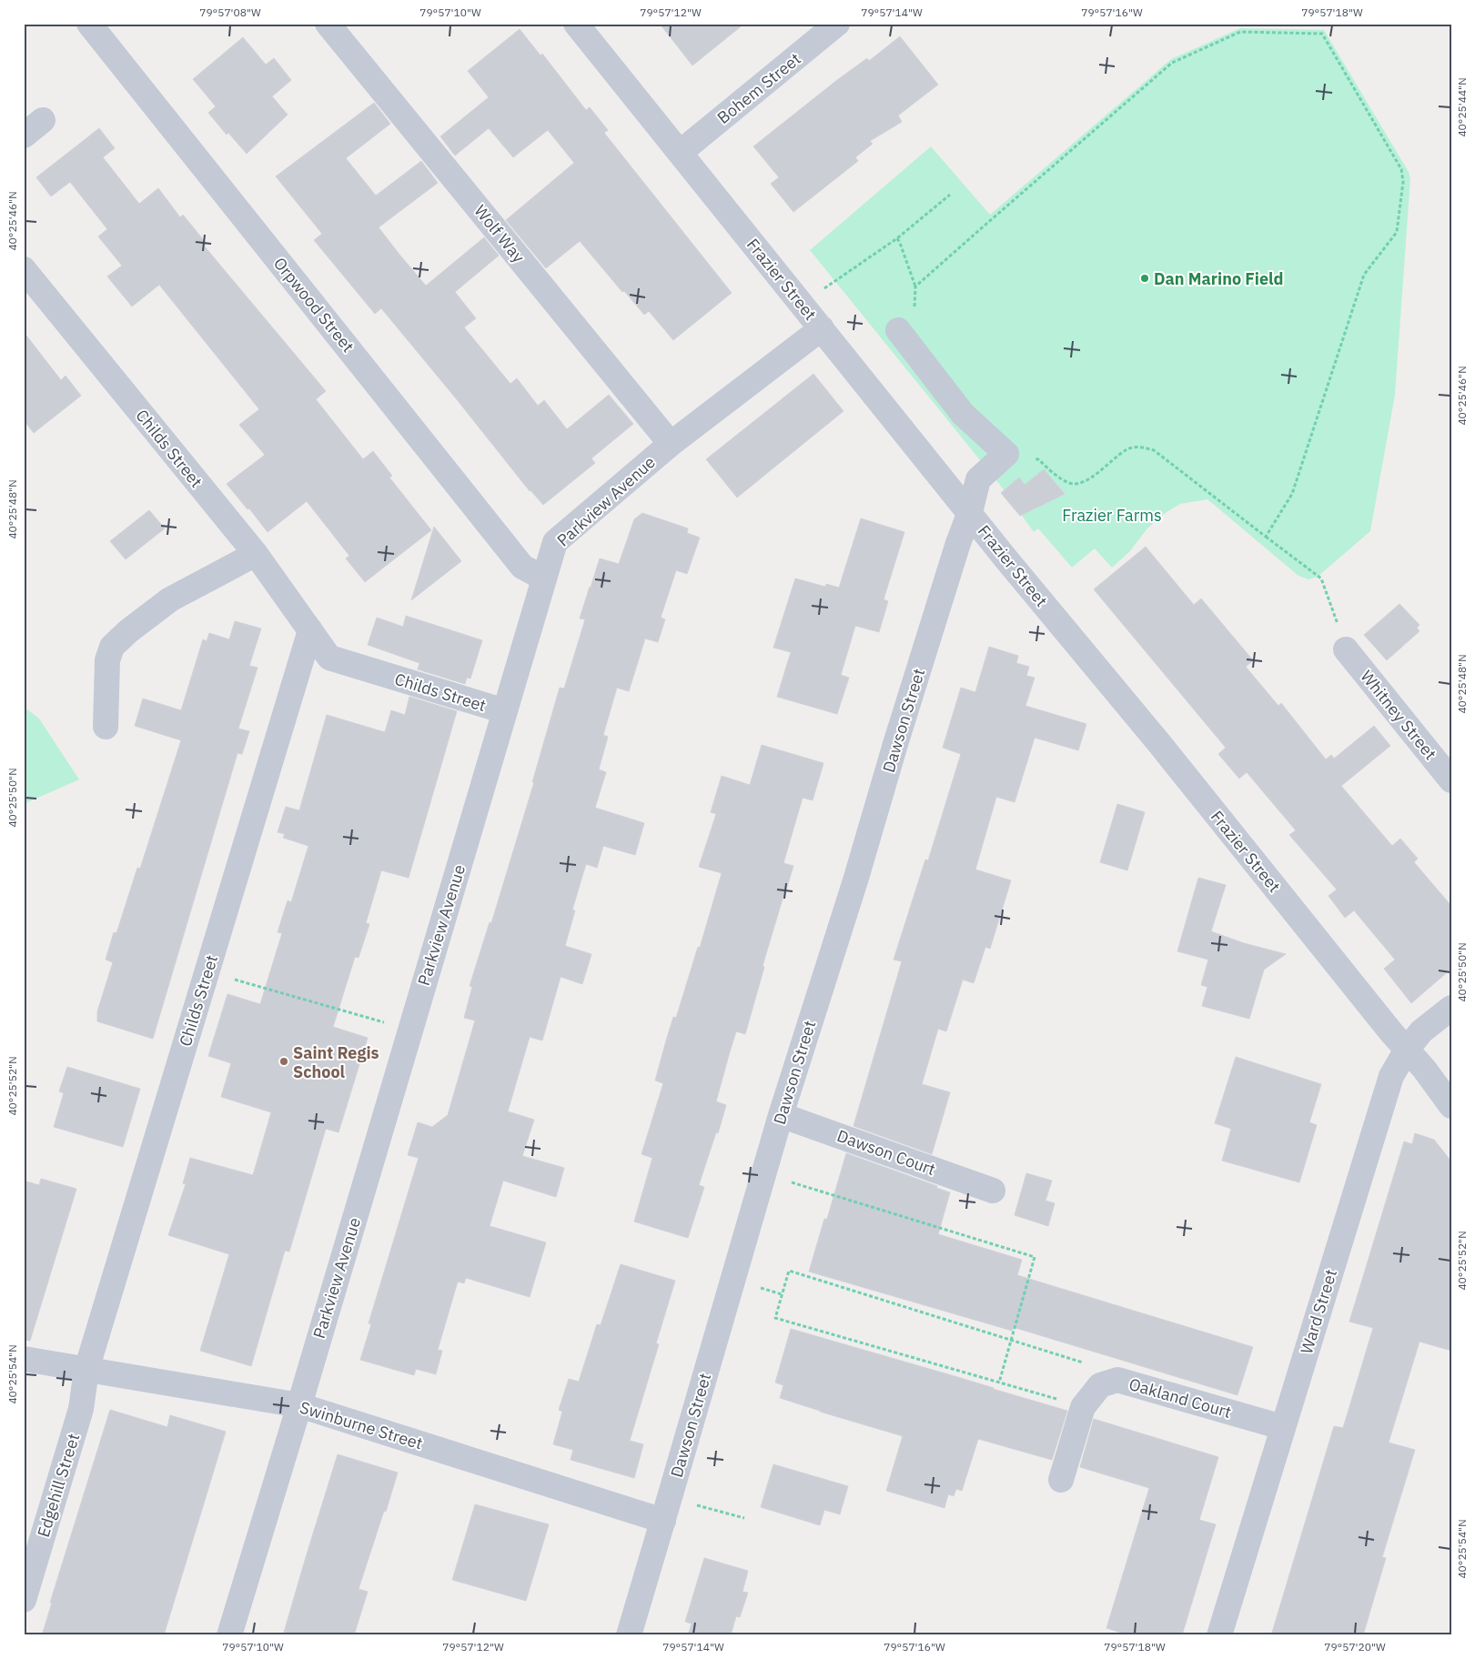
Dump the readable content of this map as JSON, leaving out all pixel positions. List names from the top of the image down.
{
  "streets": {
    "street": [
      "Bohem Street",
      "Wolf Way",
      "Frazier Street",
      "Orpwood Street",
      "Childs Street",
      "Parkview Avenue",
      "Whitney Street",
      "Dawson Street",
      "Dawson Court",
      "Ward Street",
      "Oakland Court",
      "Swinburne Street",
      "Edgehill Street"
    ]
  },
  "crossings": [
    ["Bohem Street", "Frazier Street"],
    ["Wolf Way", "Parkview Avenue"],
    ["Frazier Street", "Parkview Avenue"],
    ["Frazier Street", "Dawson Street"],
    ["Frazier Street", "Ward Street"],
    ["Orpwood Street", "Parkview Avenue"],
    ["Childs Street", "Parkview Avenue"],
    ["Childs Street", "Swinburne Street"],
    ["Childs Street", "Edgehill Street"],
    ["Parkview Avenue", "Swinburne Street"],
    ["Dawson Street", "Dawson Court"],
    ["Dawson Street", "Swinburne Street"],
    ["Ward Street", "Oakland Court"],
    ["Swinburne Street", "Edgehill Street"]
  ],
  "parks": ["Frazier Farms"],
  "places": ["Dan Marino Field", "Saint Regis School"],
  "coordinates": [
    "79°57'08\"W",
    "79°57'10\"W",
    "79°57'12\"W",
    "79°57'14\"W",
    "79°57'16\"W",
    "79°57'18\"W",
    "40°25'44\"N",
    "40°25'46\"N",
    "40°25'48\"N",
    "40°25'50\"N",
    "40°25'52\"N",
    "40°25'54\"N",
    "79°57'20\"W"
  ]
}
